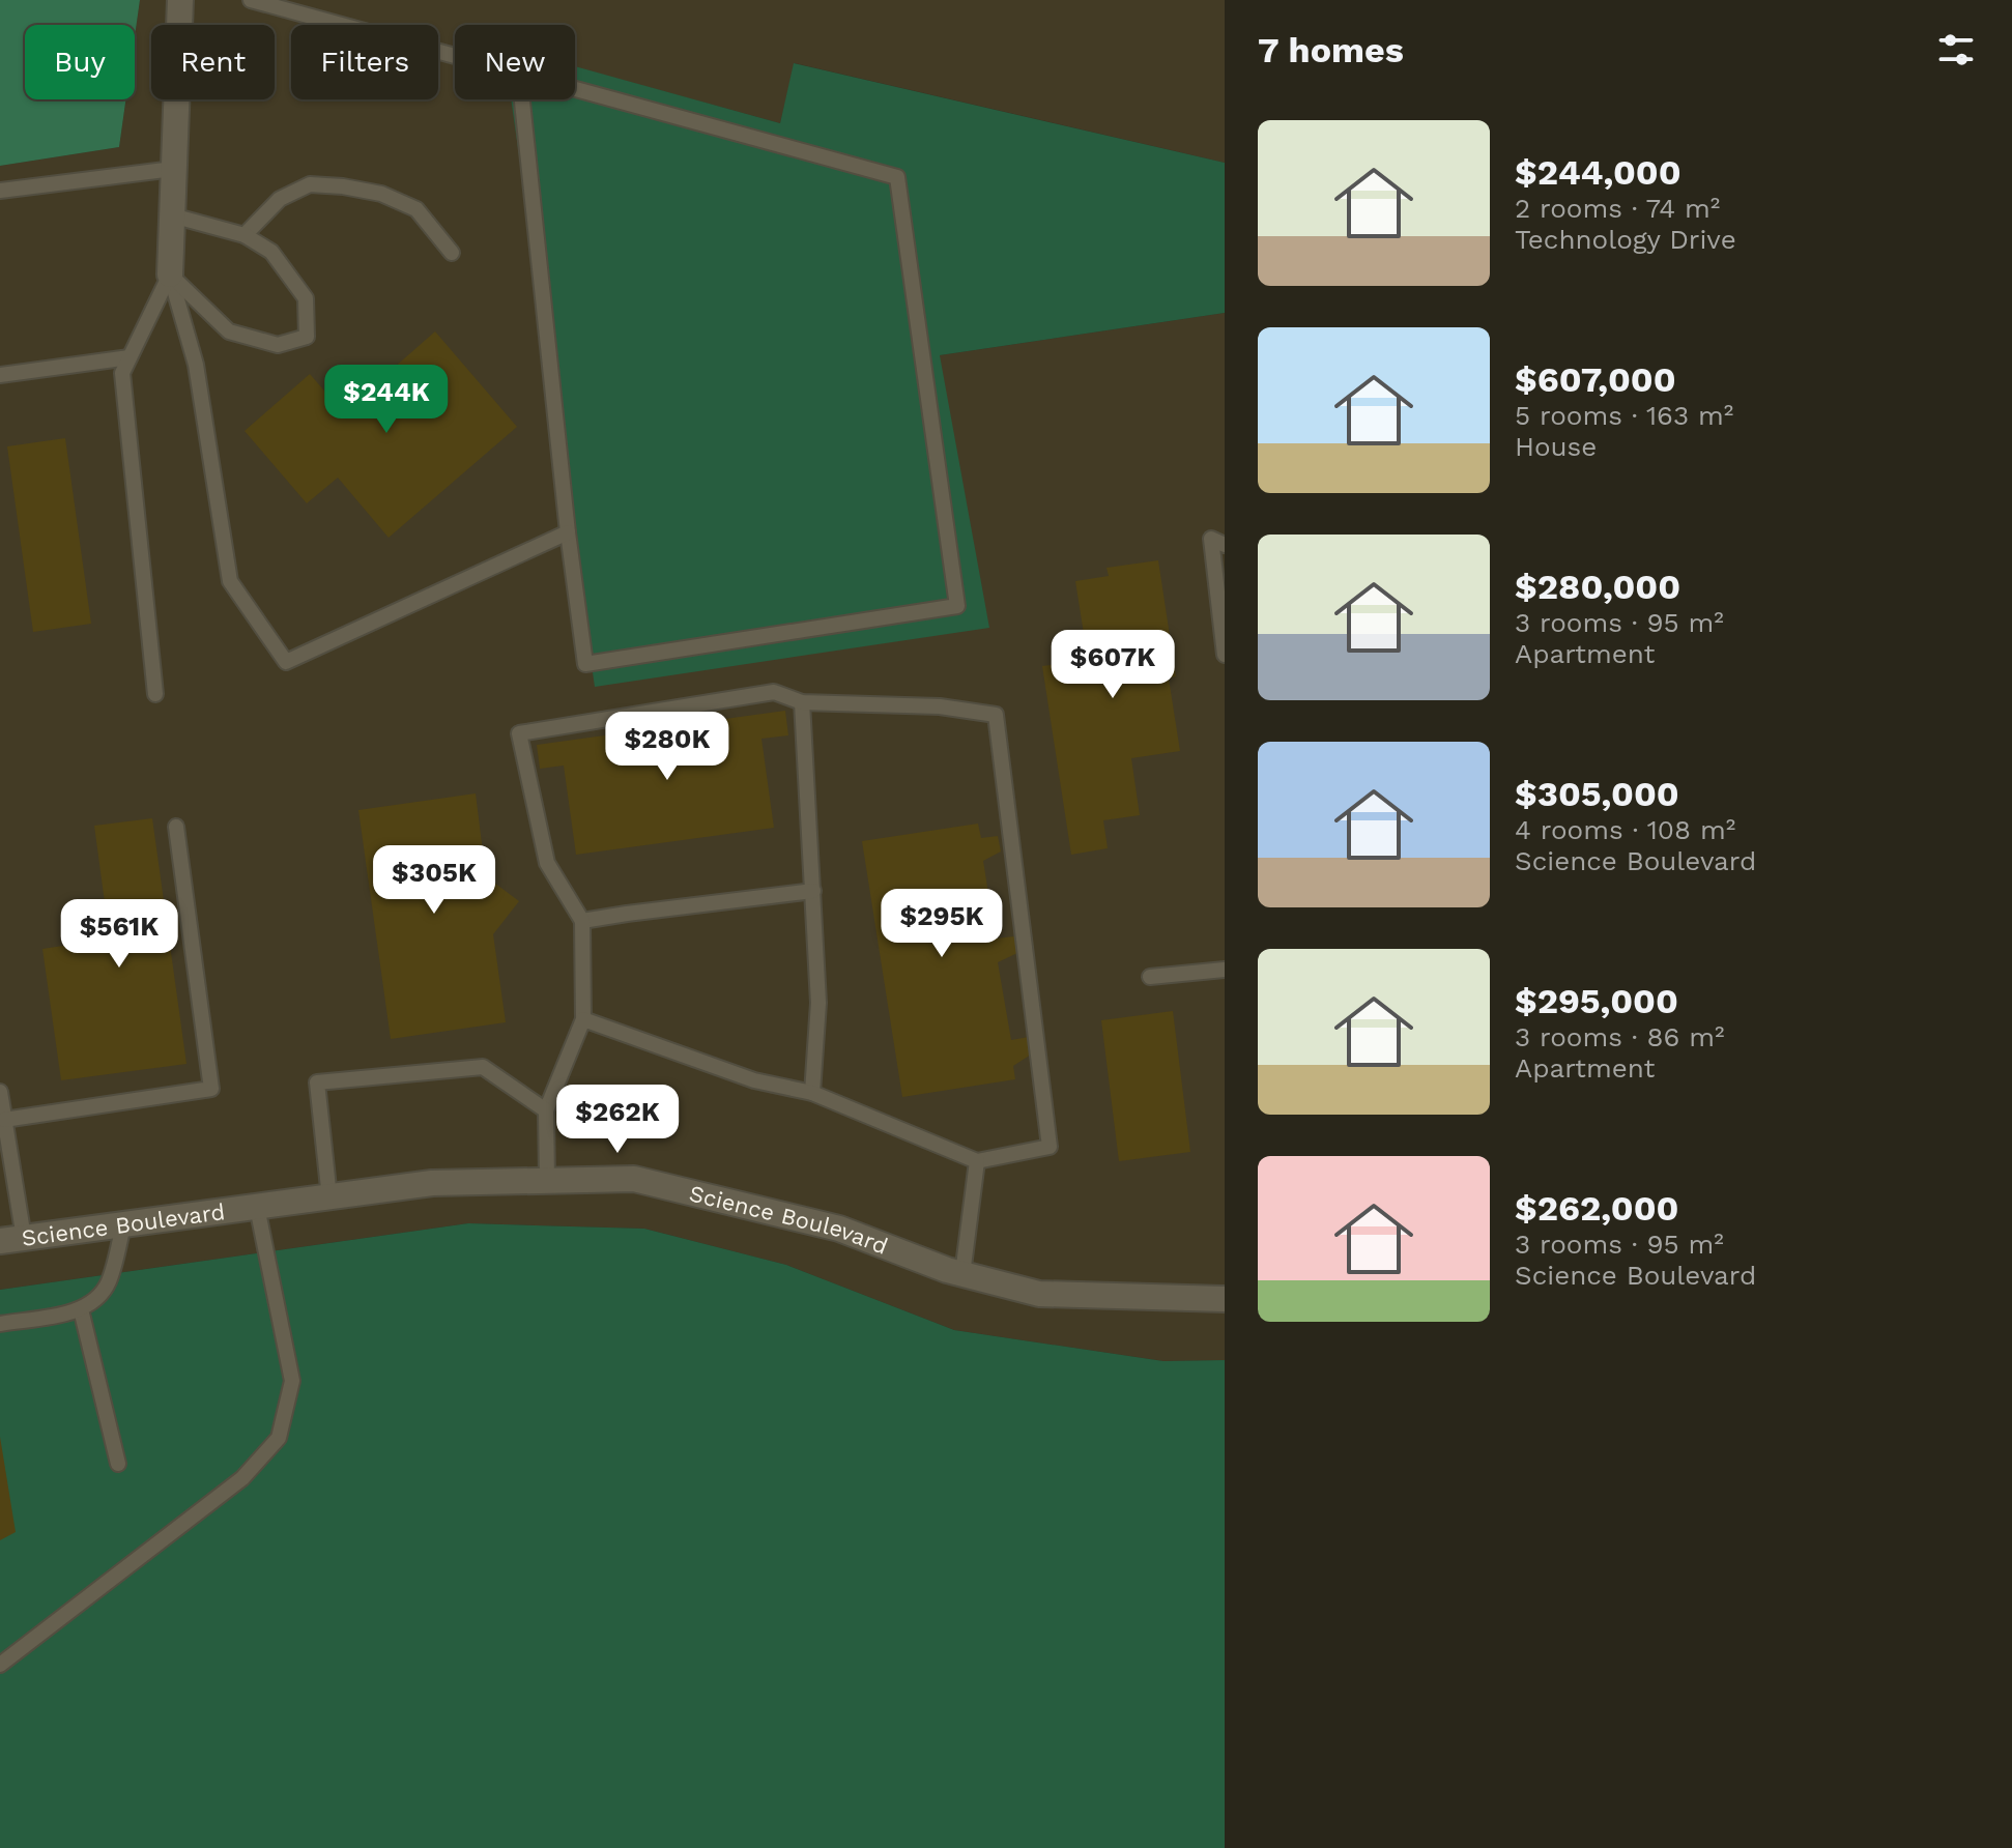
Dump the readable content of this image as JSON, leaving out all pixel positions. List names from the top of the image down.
{
  "streets": {
    "street": ["Science Boulevard"]
  },
  "page": {
    "heading": "7 homes",
    "chip": [
      "Buy",
      "Rent",
      "Filters",
      "New"
    ],
    "list": [
      {
        "name": "$244,000",
        "note": "2 rooms · 74 m² · Technology Drive"
      },
      {
        "name": "$607,000",
        "note": "5 rooms · 163 m² · House"
      },
      {
        "name": "$280,000",
        "note": "3 rooms · 95 m² · Apartment"
      },
      {
        "name": "$305,000",
        "note": "4 rooms · 108 m² · Science Boulevard"
      },
      {
        "name": "$295,000",
        "note": "3 rooms · 86 m² · Apartment"
      },
      {
        "name": "$262,000",
        "note": "3 rooms · 95 m² · Science Boulevard"
      }
    ],
    "price": [
      "$244K",
      "$607K",
      "$280K",
      "$305K",
      "$295K",
      "$561K",
      "$262K"
    ]
  }
}
